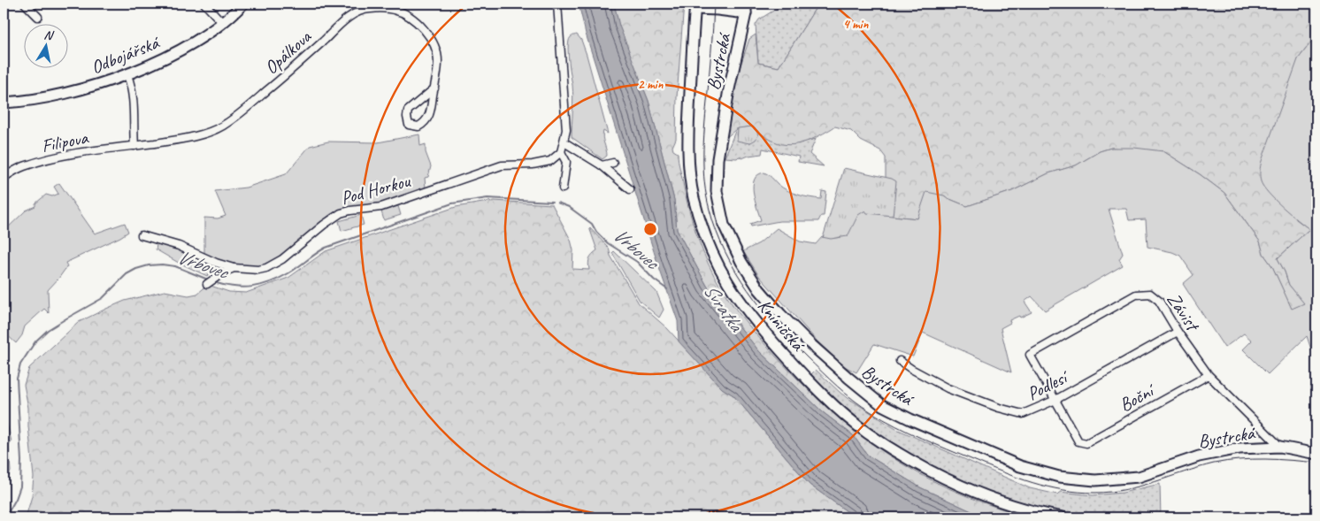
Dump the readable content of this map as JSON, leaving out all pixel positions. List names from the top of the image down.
{
  "streets": {
    "street": [
      "Opálkova",
      "Odbojářská",
      "Bystrcká",
      "Filipova",
      "Pod Horkou",
      "Závist",
      "Kníničská",
      "Podlesí",
      "Boční"
    ]
  },
  "crossings": [
    ["Opálkova", "Filipova"],
    ["Bystrcká", "Závist"],
    ["Závist", "Podlesí"],
    ["Závist", "Boční"],
    ["Podlesí", "Boční"]
  ],
  "water": ["Vrbovec", "Svratka"],
  "north": "top",
  "rings": ["4 min", "2 min"]
}
